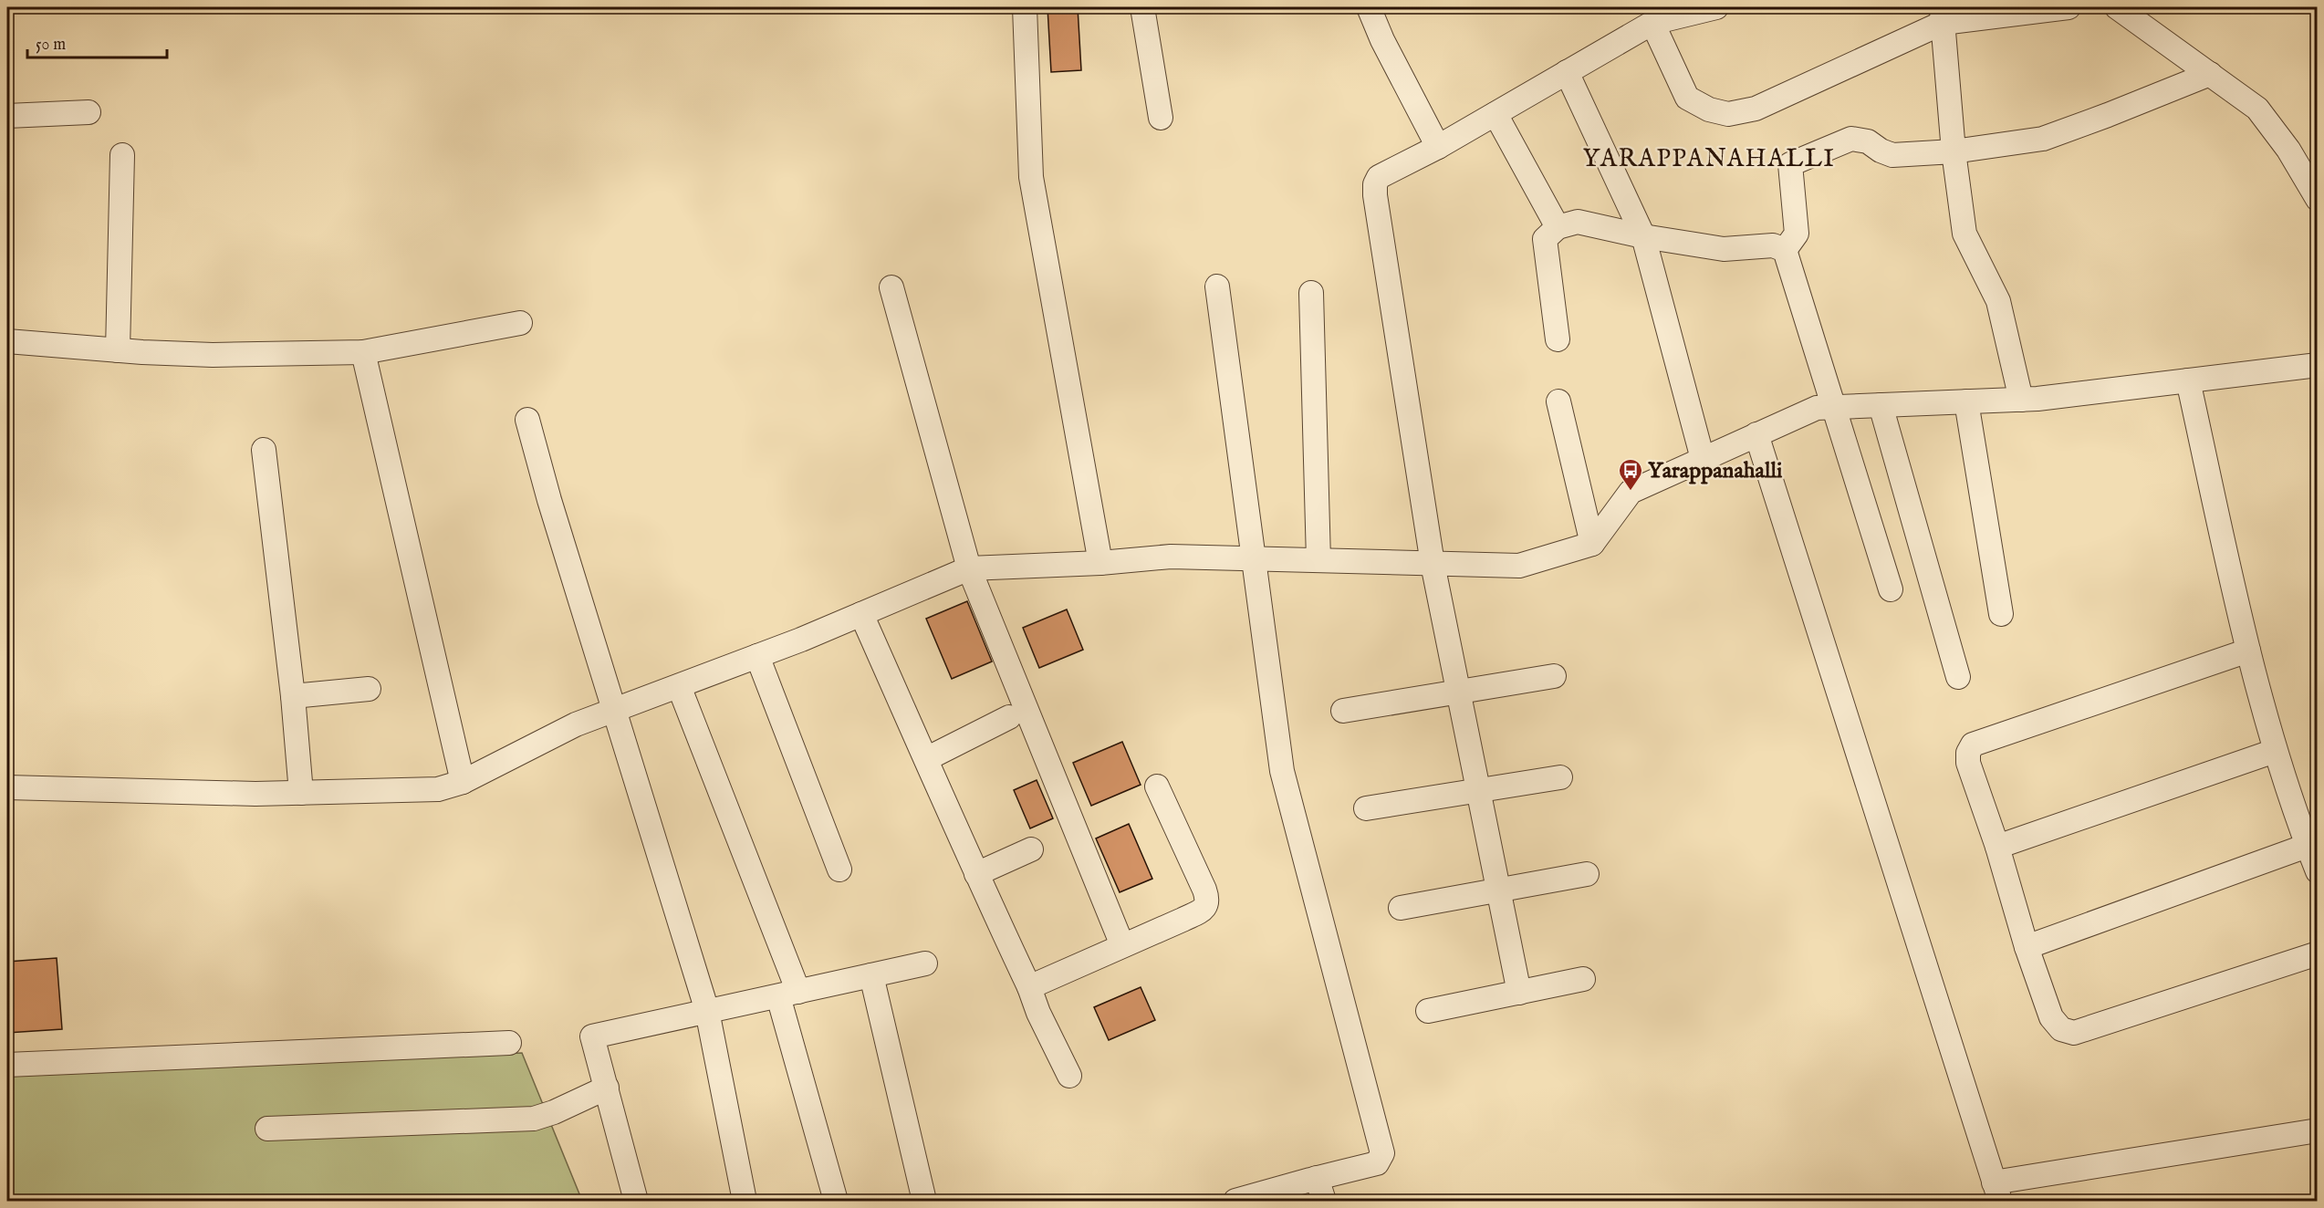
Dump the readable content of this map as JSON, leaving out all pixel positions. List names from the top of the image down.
{
  "districts": ["YARAPPANAHALLI"],
  "places": {
    "bus stop": ["Yarappanahalli"]
  },
  "scale_bar": "50 m"
}
